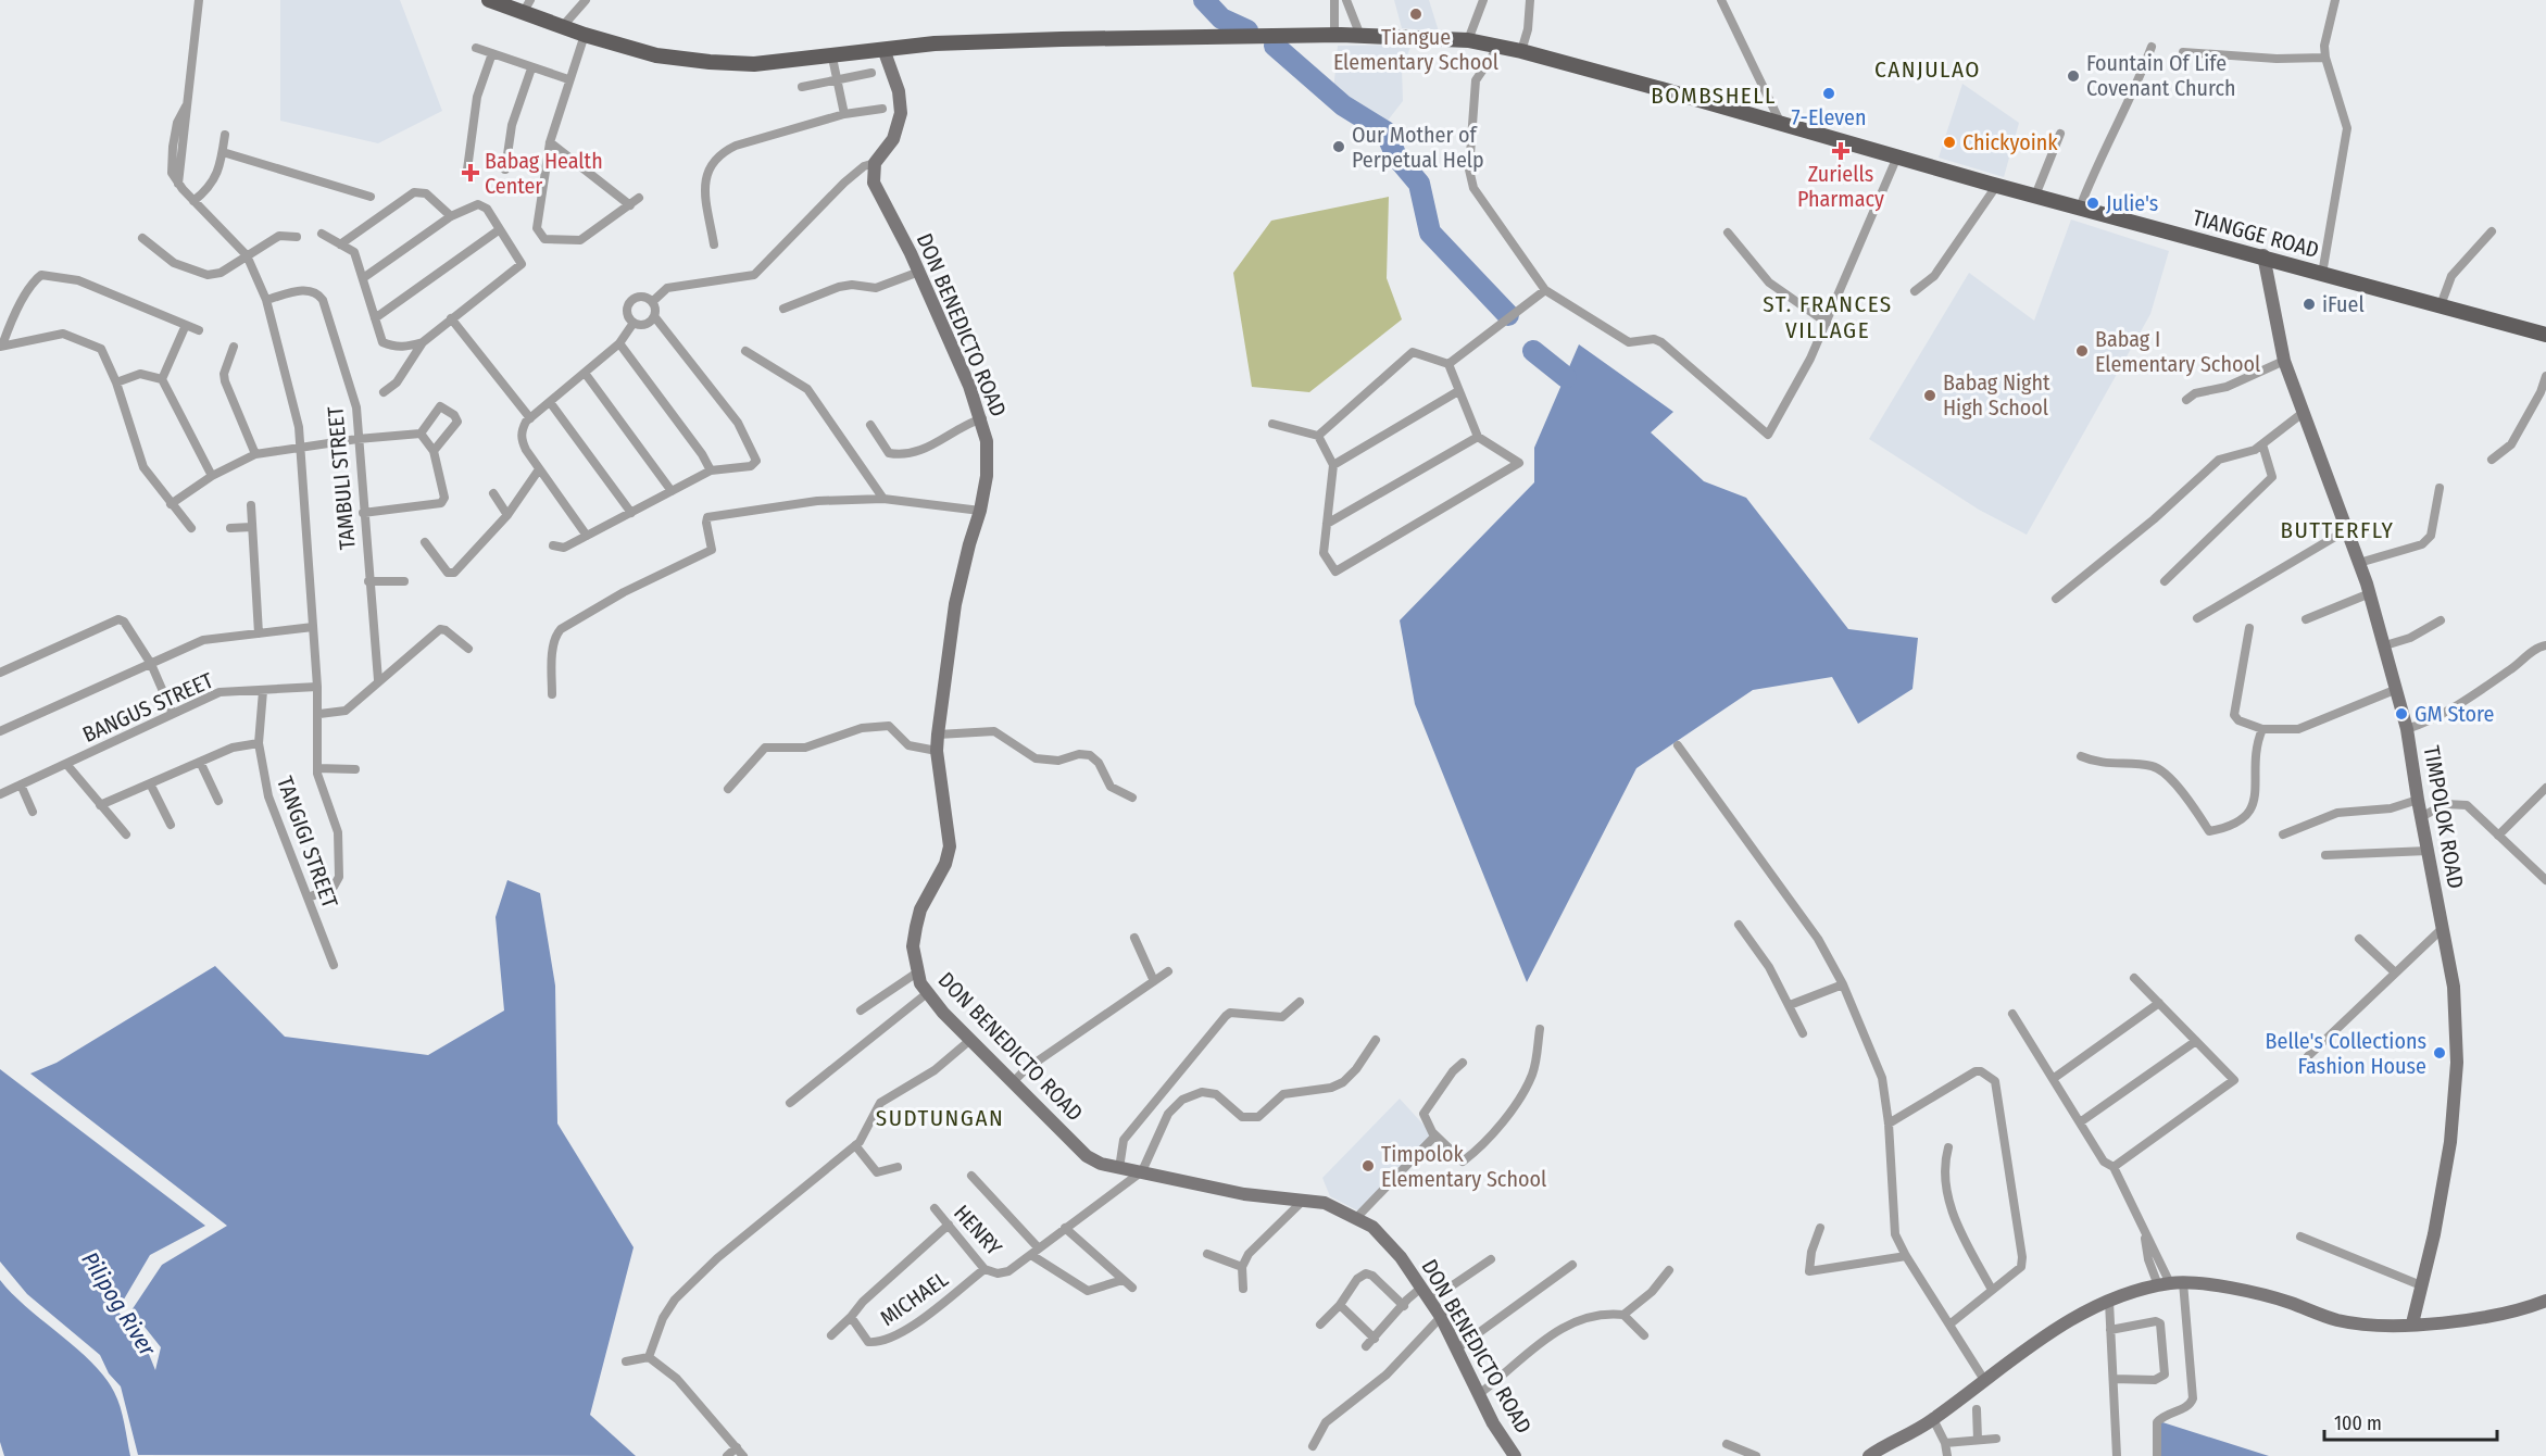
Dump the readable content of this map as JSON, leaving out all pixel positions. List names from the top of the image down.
{
  "streets": {
    "main road": ["TIANGGE ROAD"],
    "street": [
      "DON BENEDICTO ROAD",
      "TAMBULI STREET",
      "BANGUS STREET",
      "TIMPOLOK ROAD",
      "TANGIGI STREET",
      "HENRY",
      "MICHAEL"
    ]
  },
  "crossings": [
    ["TIANGGE ROAD", "TIMPOLOK ROAD"],
    ["BANGUS STREET", "TANGIGI STREET"],
    ["HENRY", "MICHAEL"]
  ],
  "districts": [
    "CANJULAO",
    "BOMBSHELL",
    "ST. FRANCES VILLAGE",
    "BUTTERFLY",
    "SUDTUNGAN"
  ],
  "water": ["Pilipog River"],
  "places": {
    "other": [
      "Tiangue Elementary School",
      "Fountain Of Life Covenant Church",
      "7-Eleven",
      "Chickyoink",
      "Our Mother of Perpetual Help",
      "Julie's",
      "iFuel",
      "Babag I Elementary School",
      "Babag Night High School",
      "GM Store",
      "Belle's Collections Fashion House",
      "Timpolok Elementary School"
    ],
    "health": ["Zuriells Pharmacy", "Babag Health Center"]
  },
  "scale_bar": "100 m"
}
